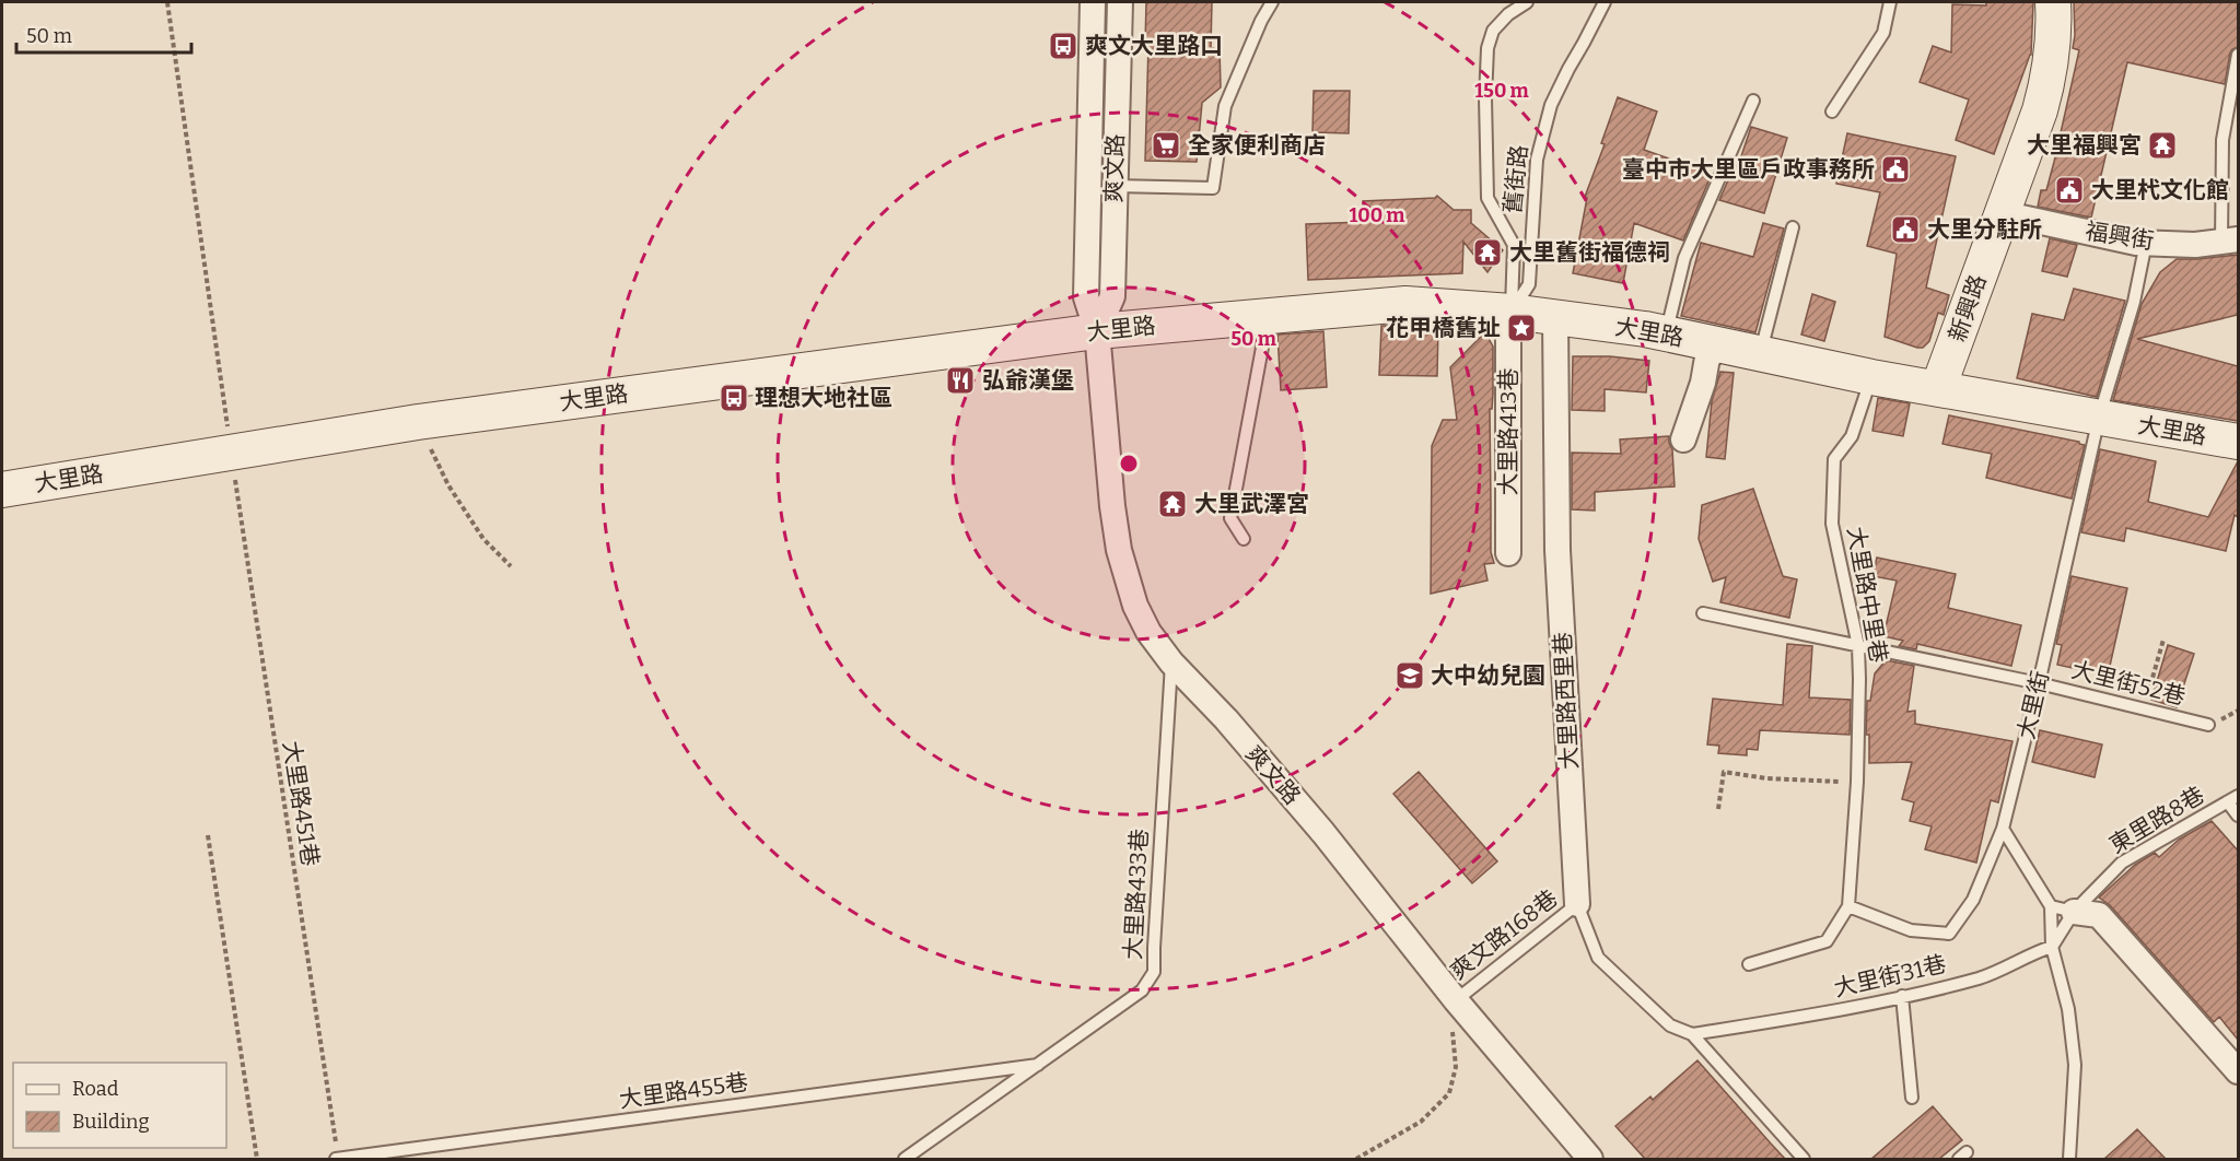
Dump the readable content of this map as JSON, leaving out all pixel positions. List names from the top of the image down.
{
  "streets": {
    "street": [
      "爽文路",
      "福興街",
      "新興路",
      "大里路",
      "大里路413巷",
      "大里路西里巷"
    ],
    "lane": [
      "舊街路",
      "大里路中里巷",
      "大里街52巷",
      "大里街",
      "東里路8巷",
      "大里路433巷",
      "爽文路168巷",
      "大里街31巷",
      "大里路455巷"
    ],
    "path": ["大里路451巷"]
  },
  "crossings": [
    ["爽文路", "大里路"],
    ["爽文路", "大里路433巷"],
    ["爽文路", "爽文路168巷"],
    ["舊街路", "大里路"],
    ["舊街路", "大里路413巷"],
    ["福興街", "新興路"],
    ["福興街", "大里街"],
    ["新興路", "大里路"],
    ["大里路", "大里路413巷"],
    ["大里路", "大里路中里巷"],
    ["大里路", "大里路西里巷"],
    ["大里路", "大里街"],
    ["大里路", "大里路451巷"],
    ["大里路中里巷", "大里街52巷"],
    ["大里路中里巷", "大里街"],
    ["大里街52巷", "大里街"],
    ["大里路西里巷", "爽文路168巷"],
    ["大里路西里巷", "大里街31巷"],
    ["大里路451巷", "大里路455巷"],
    ["大里路433巷", "大里路455巷"]
  ],
  "places": {
    "bus stop": ["爽文大里路口", "理想大地社區"],
    "supermarket": ["全家便利商店"],
    "temple": ["大里福興宮", "大里舊街福德祠", "大里武澤宮"],
    "public building": ["臺中市大里區戶政事務所", "大里杙文化館", "大里分駐所"],
    "place": ["花甲橋舊址"],
    "restaurant": ["弘爺漢堡"],
    "school or university": ["大中幼兒園"]
  },
  "legend": ["Road", "Building"],
  "scale_bar": "50 m",
  "rings": ["150 m", "100 m", "50 m"]
}
